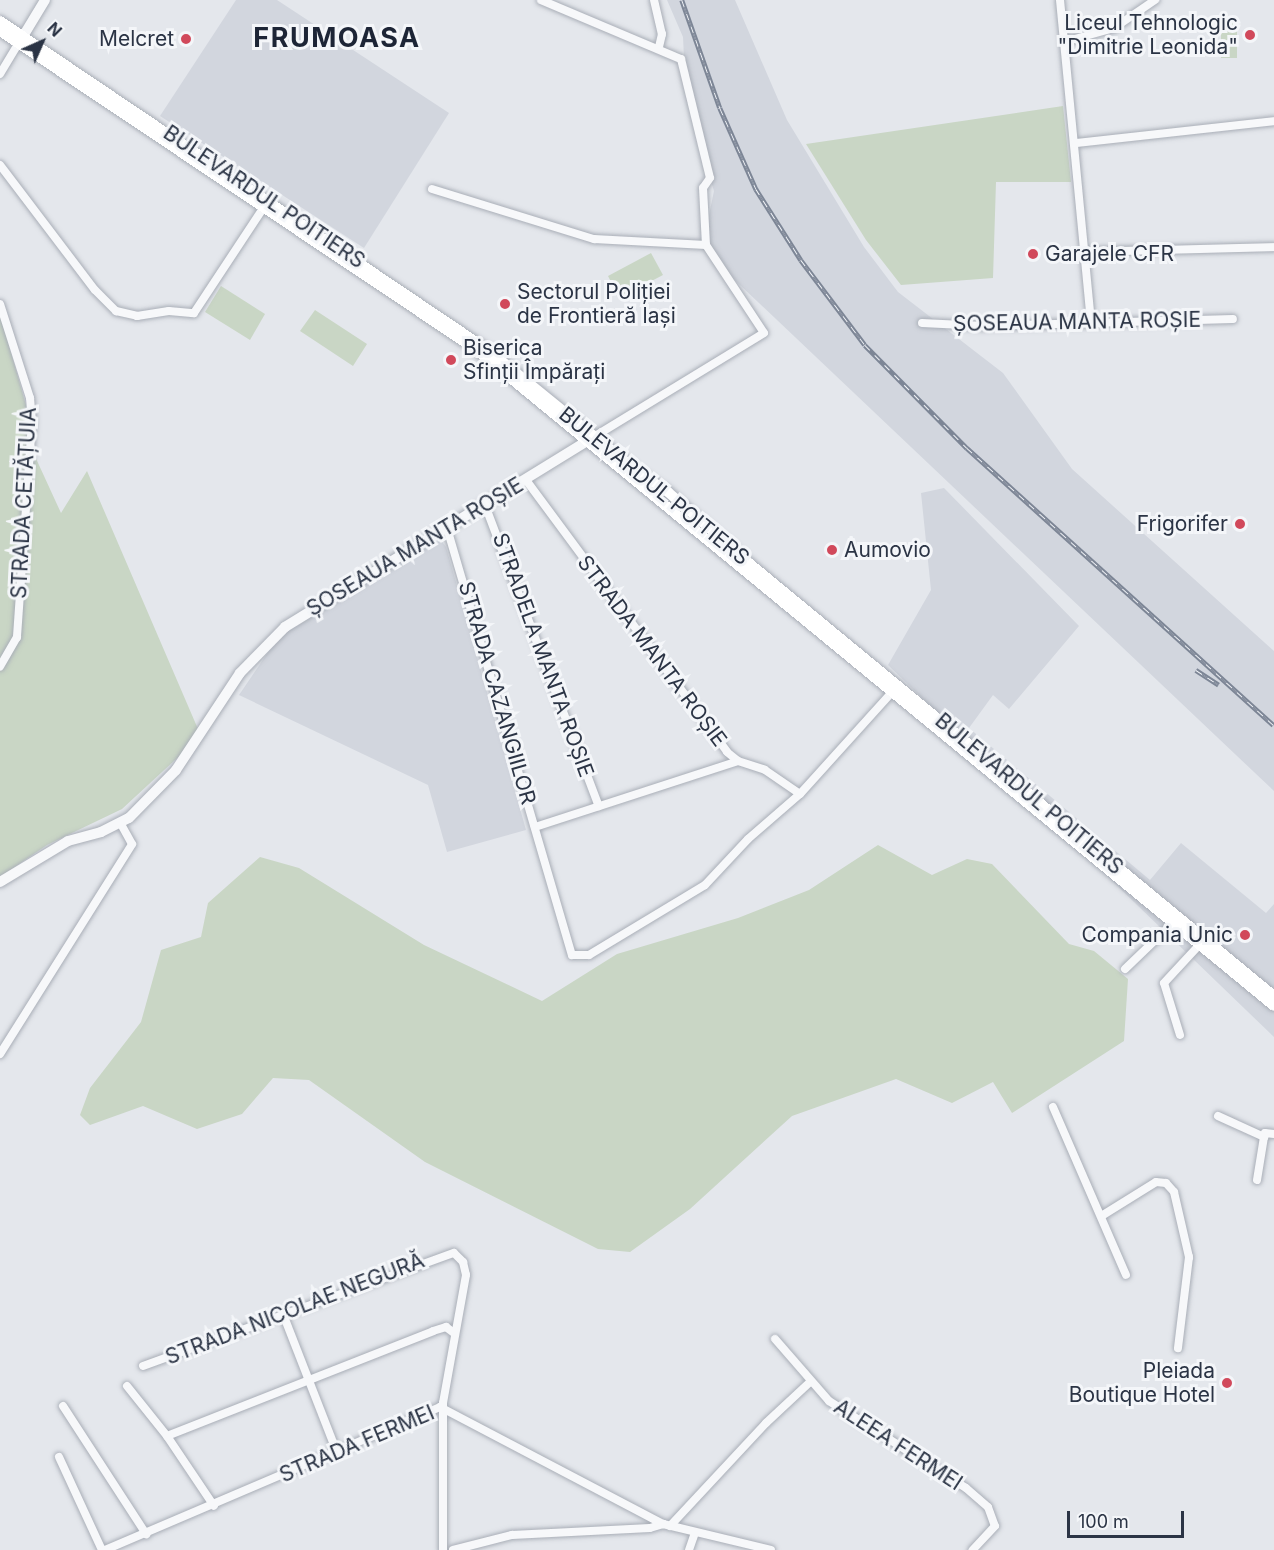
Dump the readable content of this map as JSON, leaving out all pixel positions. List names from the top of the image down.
{
  "streets": {
    "main road": ["BULEVARDUL POITIERS"],
    "street": [
      "ȘOSEAUA MANTA ROȘIE",
      "STRADA CETĂȚUIA",
      "STRADA MANTA ROȘIE",
      "STRADELA MANTA ROȘIE",
      "STRADA CAZANGIILOR",
      "STRADA NICOLAE NEGURĂ",
      "STRADA FERMEI",
      "ALEEA FERMEI"
    ]
  },
  "crossings": [
    ["BULEVARDUL POITIERS", "ȘOSEAUA MANTA ROȘIE"],
    ["ȘOSEAUA MANTA ROȘIE", "STRADA MANTA ROȘIE"],
    ["ȘOSEAUA MANTA ROȘIE", "STRADELA MANTA ROȘIE"],
    ["ȘOSEAUA MANTA ROȘIE", "STRADA CAZANGIILOR"],
    ["STRADA MANTA ROȘIE", "STRADA CAZANGIILOR"],
    ["STRADELA MANTA ROȘIE", "STRADA CAZANGIILOR"]
  ],
  "districts": ["FRUMOASA"],
  "places": [
    "Liceul Tehnologic \"Dimitrie Leonida\"",
    "Melcret",
    "Garajele CFR",
    "Sectorul Poliției de Frontieră Iași",
    "Biserica Sfinții Împărați",
    "Frigorifer",
    "Aumovio",
    "Compania Unic",
    "Pleiada Boutique Hotel"
  ],
  "scale_bar": "100 m",
  "north": "top right"
}
